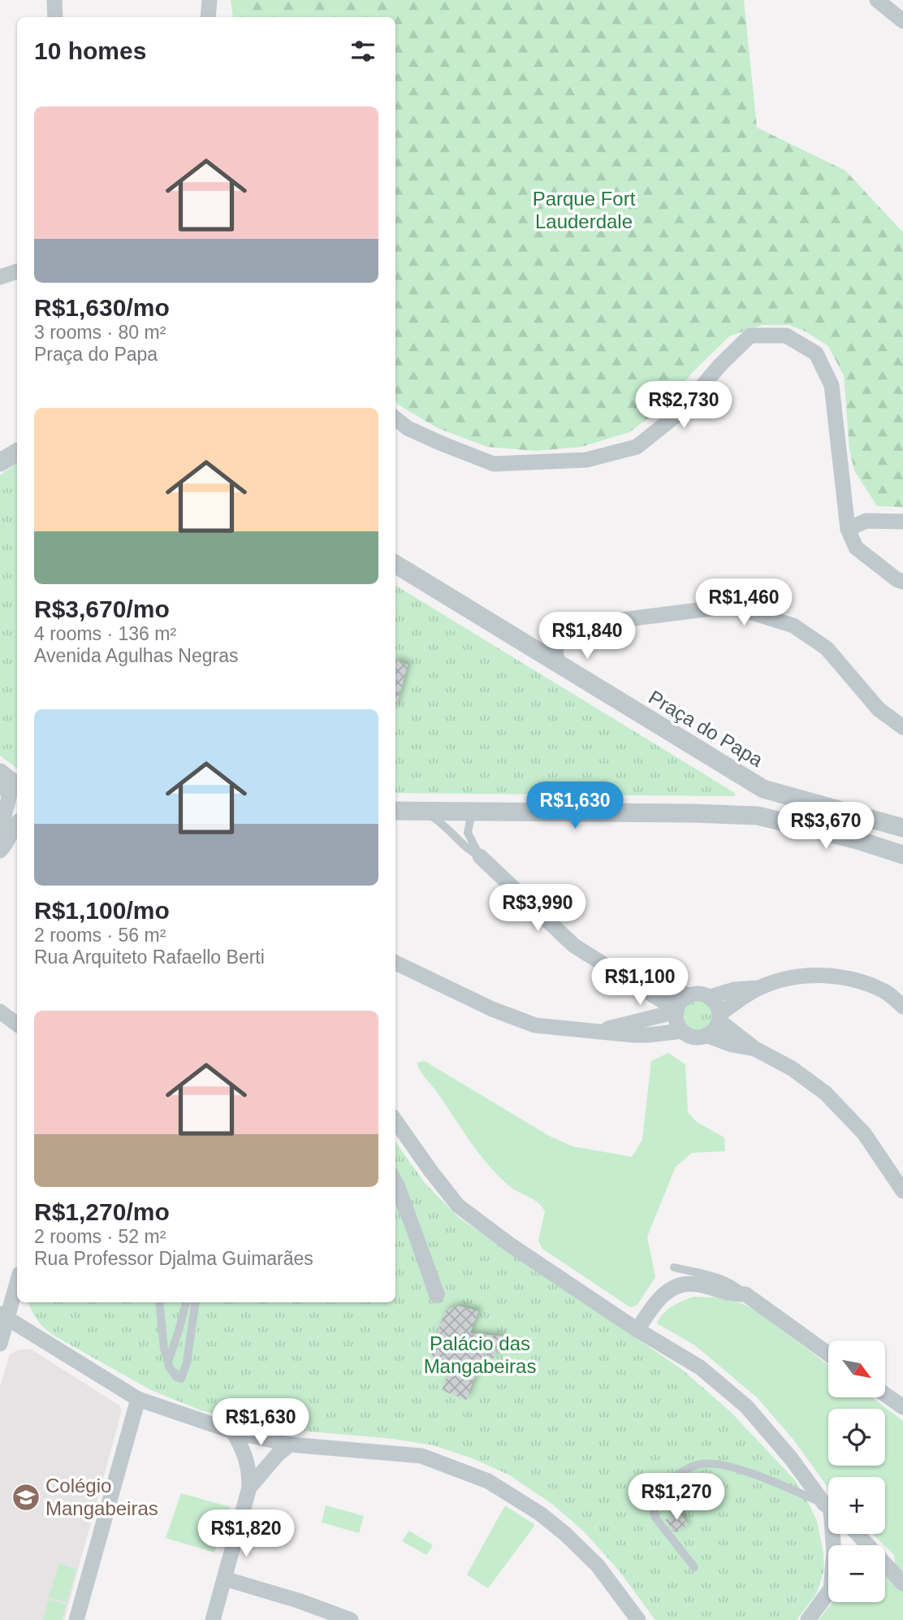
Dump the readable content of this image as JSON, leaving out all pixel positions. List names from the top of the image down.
{
  "streets": {
    "street": ["Praça do Papa"]
  },
  "parks": ["Parque Fort Lauderdale", "Palácio das Mangabeiras"],
  "places": {
    "school or university": ["Colégio Mangabeiras"]
  },
  "north": "bottom right",
  "page": {
    "heading": "10 homes",
    "list": [
      {
        "name": "R$1,630/mo",
        "note": "3 rooms · 80 m² · Praça do Papa"
      },
      {
        "name": "R$3,670/mo",
        "note": "4 rooms · 136 m² · Avenida Agulhas Negras"
      },
      {
        "name": "R$1,100/mo",
        "note": "2 rooms · 56 m² · Rua Arquiteto Rafaello Berti"
      },
      {
        "name": "R$1,270/mo",
        "note": "2 rooms · 52 m² · Rua Professor Djalma Guimarães"
      }
    ],
    "price": [
      "R$2,730",
      "R$1,460",
      "R$1,840",
      "R$1,630",
      "R$3,670",
      "R$3,990",
      "R$1,100",
      "R$1,630",
      "R$1,270",
      "R$1,820"
    ],
    "map_buttons": ["+", "−"]
  }
}
